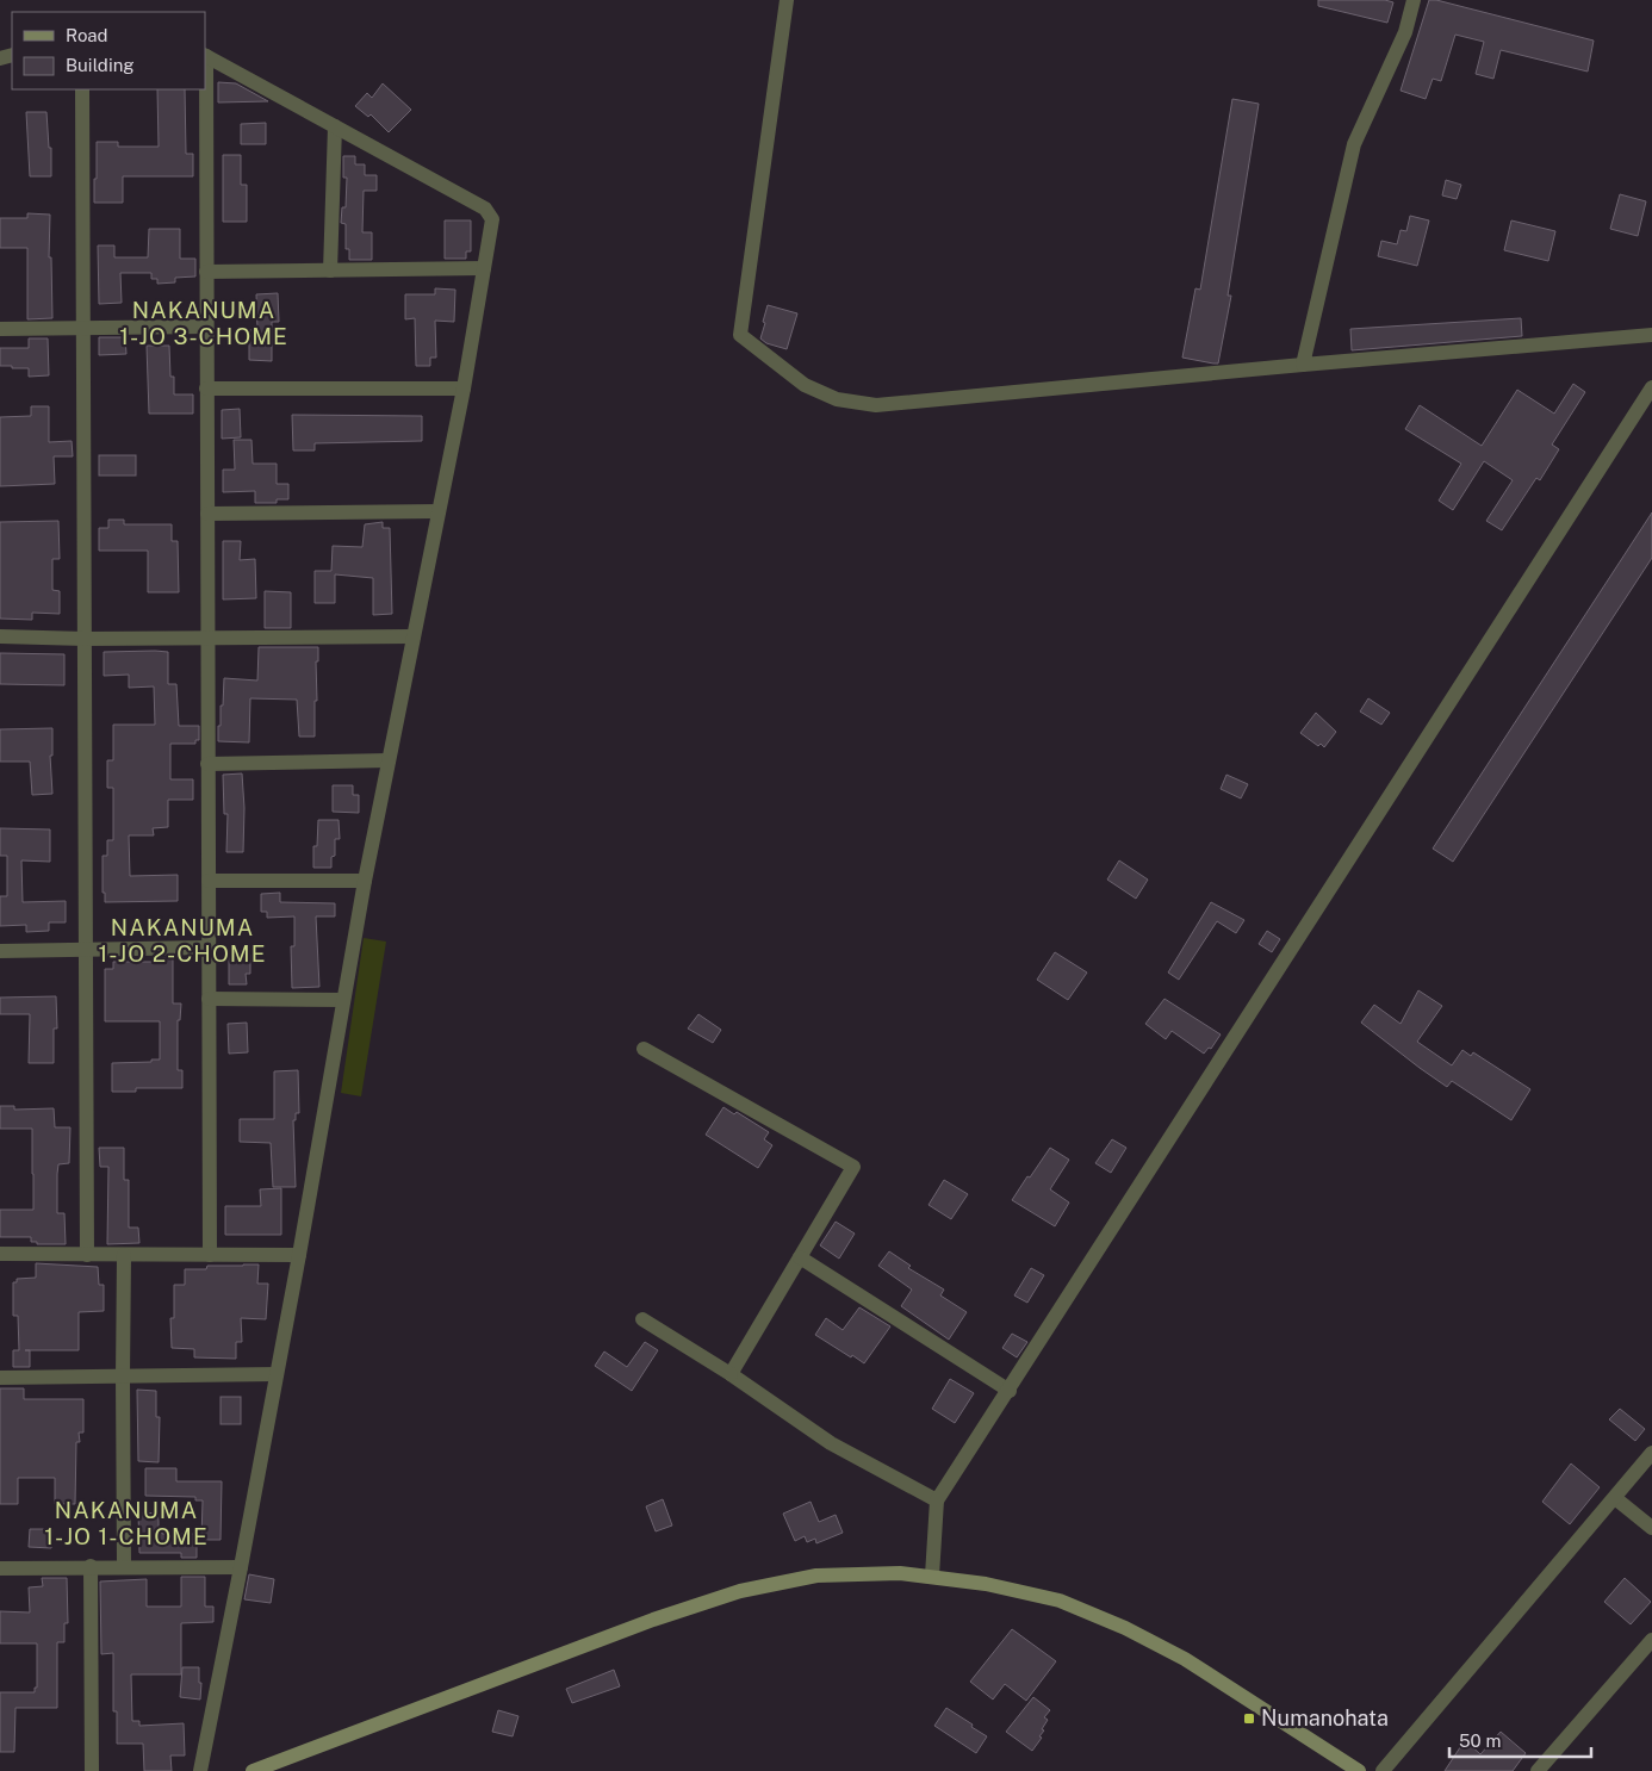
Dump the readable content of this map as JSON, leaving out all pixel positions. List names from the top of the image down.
{
  "districts": ["NAKANUMA 1-JO 3-CHOME", "NAKANUMA 1-JO 2-CHOME", "NAKANUMA 1-JO 1-CHOME"],
  "places": {
    "transit": ["Numanohata"]
  },
  "legend": ["Road", "Building"],
  "scale_bar": "50 m"
}
